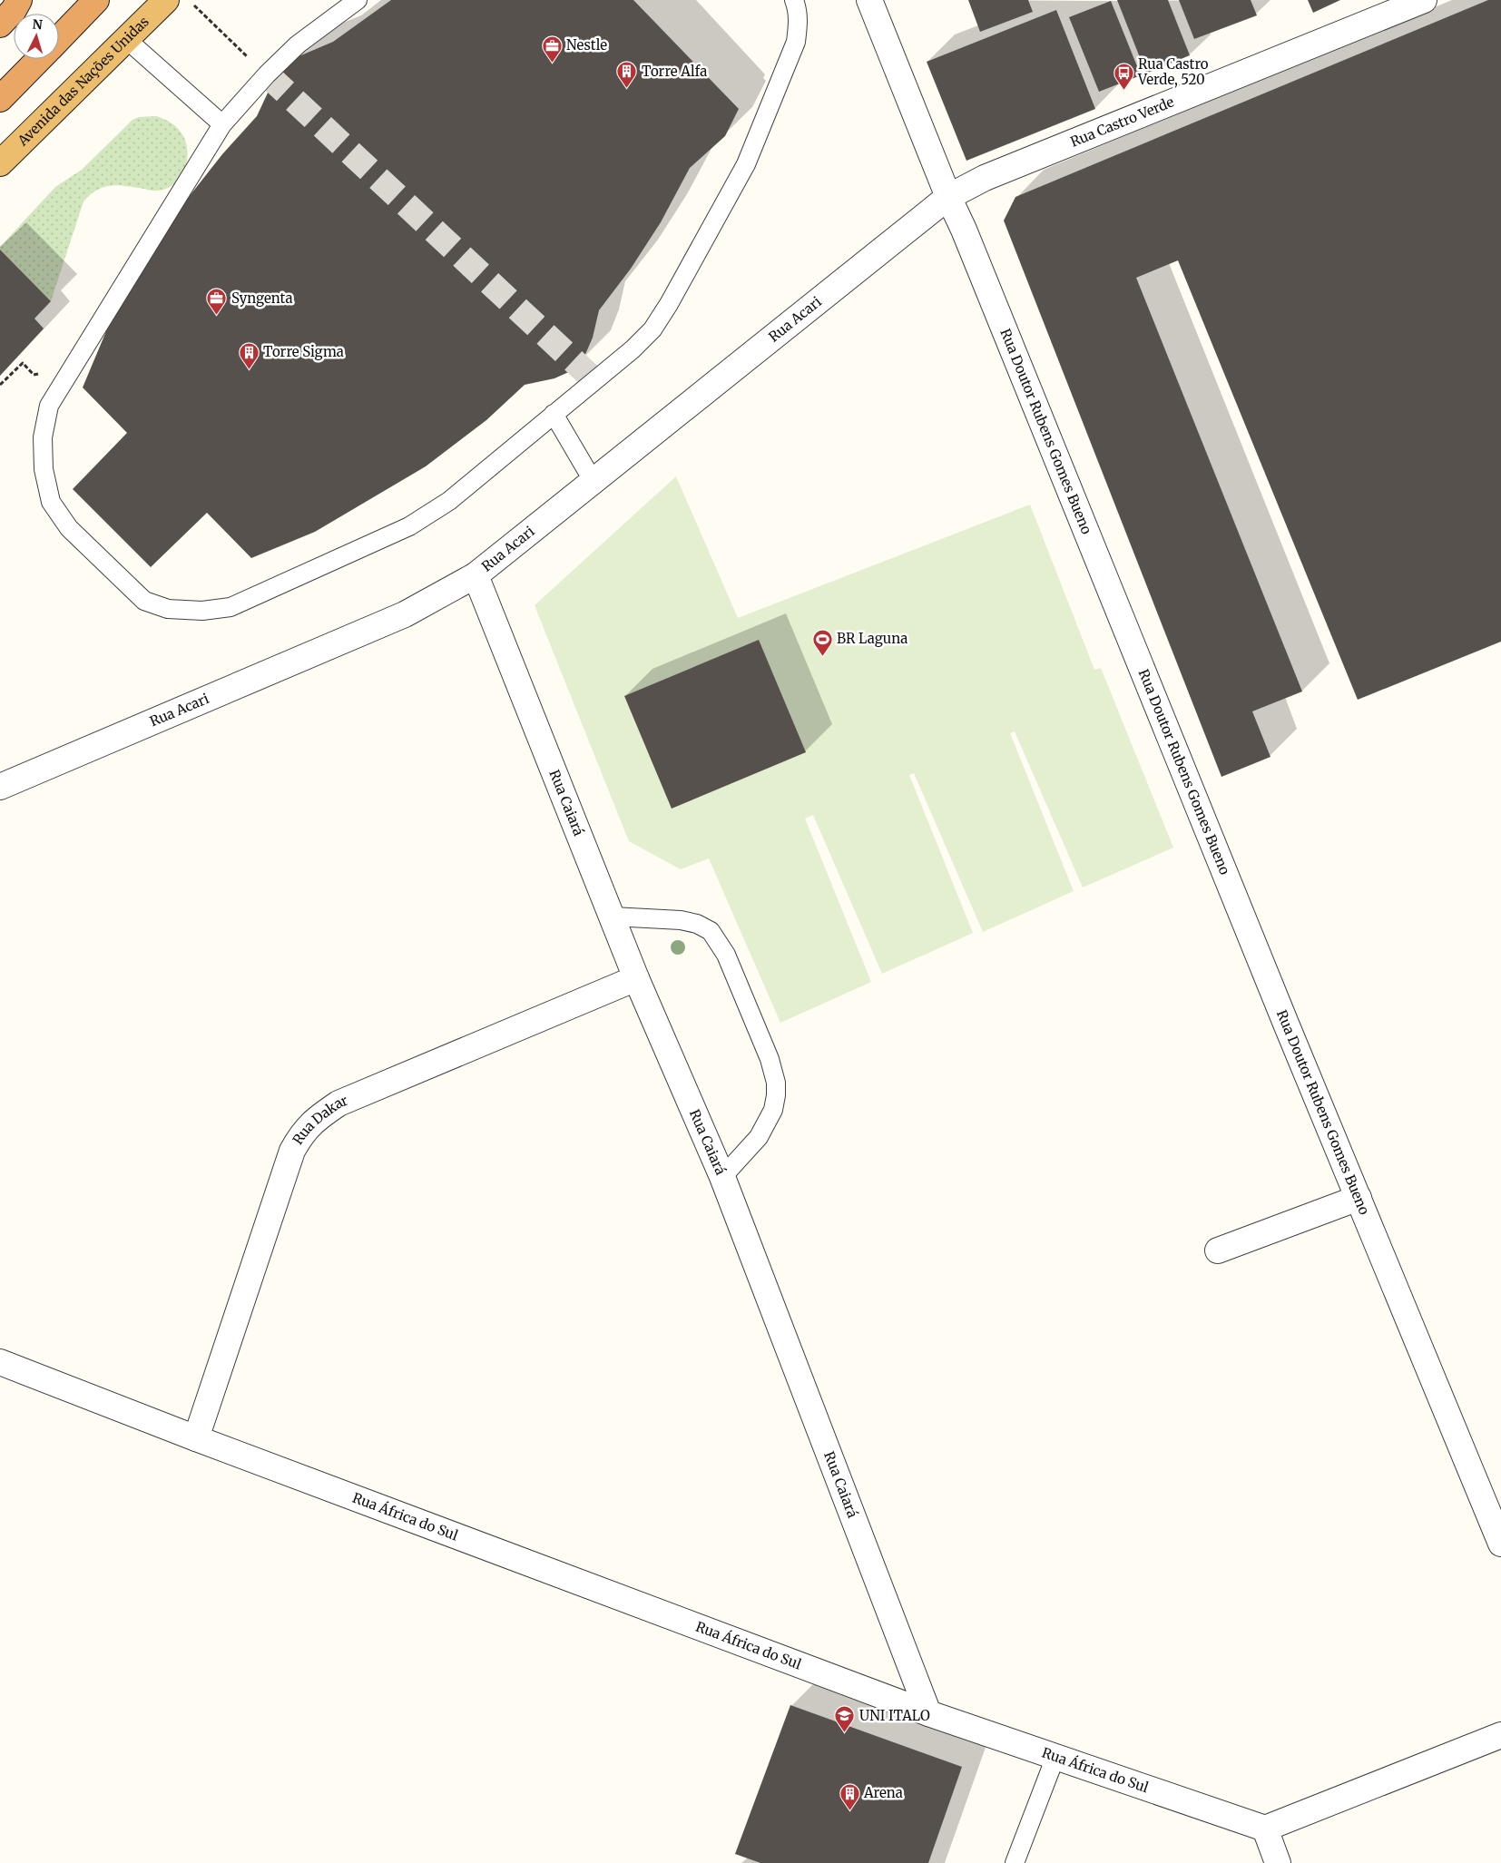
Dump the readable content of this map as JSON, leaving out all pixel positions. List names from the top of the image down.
{
  "streets": {
    "highway": ["Avenida das Nações Unidas"],
    "street": [
      "Rua Castro Verde",
      "Rua Acari",
      "Rua Doutor Rubens Gomes Bueno",
      "Rua Caiará",
      "Rua Dakar",
      "Rua África do Sul"
    ]
  },
  "crossings": [
    ["Rua Castro Verde", "Rua Acari"],
    ["Rua Castro Verde", "Rua Doutor Rubens Gomes Bueno"],
    ["Rua Acari", "Rua Doutor Rubens Gomes Bueno"],
    ["Rua Acari", "Rua Caiará"],
    ["Rua Caiará", "Rua Dakar"],
    ["Rua Caiará", "Rua África do Sul"],
    ["Rua Dakar", "Rua África do Sul"]
  ],
  "places": {
    "office": ["Nestle", "Syngenta"],
    "building": ["Torre Alfa", "Torre Sigma", "Arena"],
    "bus stop": ["Rua Castro Verde, 520"],
    "sports": ["BR Laguna"],
    "school or university": ["UNI ITALO"]
  },
  "north": "top"
}
